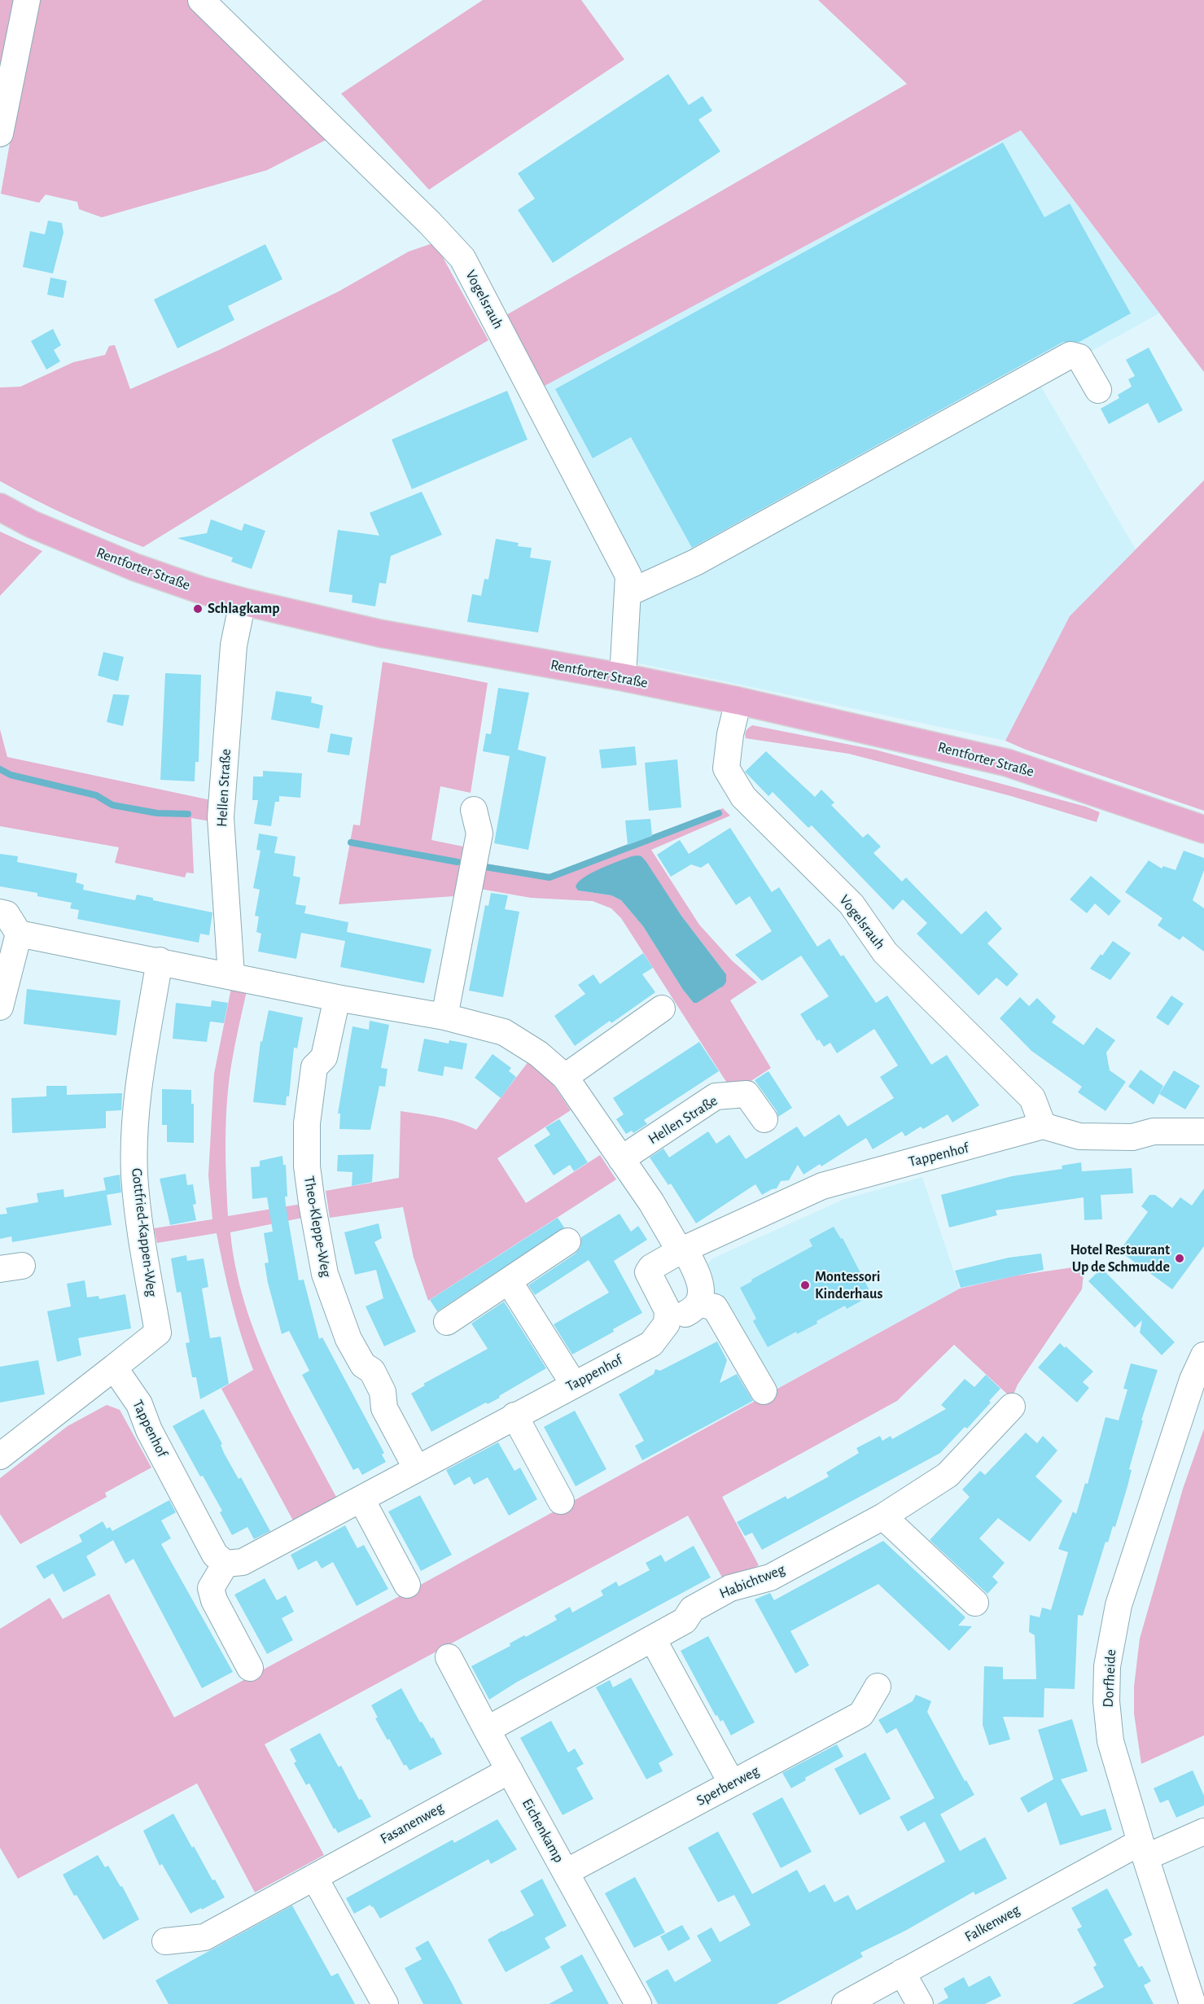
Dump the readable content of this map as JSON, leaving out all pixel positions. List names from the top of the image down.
{
  "streets": {
    "main road": ["Rentforter Straße"],
    "street": [
      "Vogelsrauh",
      "Hellen Straße",
      "Tappenhof",
      "Theo-Kleppe-Weg",
      "Gottfried-Kappen-Weg",
      "Habichtweg",
      "Dorfheide",
      "Sperberweg",
      "Fasanenweg",
      "Eichenkamp",
      "Falkenweg"
    ]
  },
  "crossings": [
    ["Vogelsrauh", "Rentforter Straße"],
    ["Vogelsrauh", "Tappenhof"],
    ["Rentforter Straße", "Hellen Straße"],
    ["Tappenhof", "Theo-Kleppe-Weg"],
    ["Tappenhof", "Gottfried-Kappen-Weg"],
    ["Habichtweg", "Eichenkamp"],
    ["Dorfheide", "Falkenweg"],
    ["Sperberweg", "Eichenkamp"],
    ["Fasanenweg", "Eichenkamp"]
  ],
  "places": ["Schlagkamp", "Hotel Restaurant Up de Schmudde", "Montessori Kinderhaus"]
}
